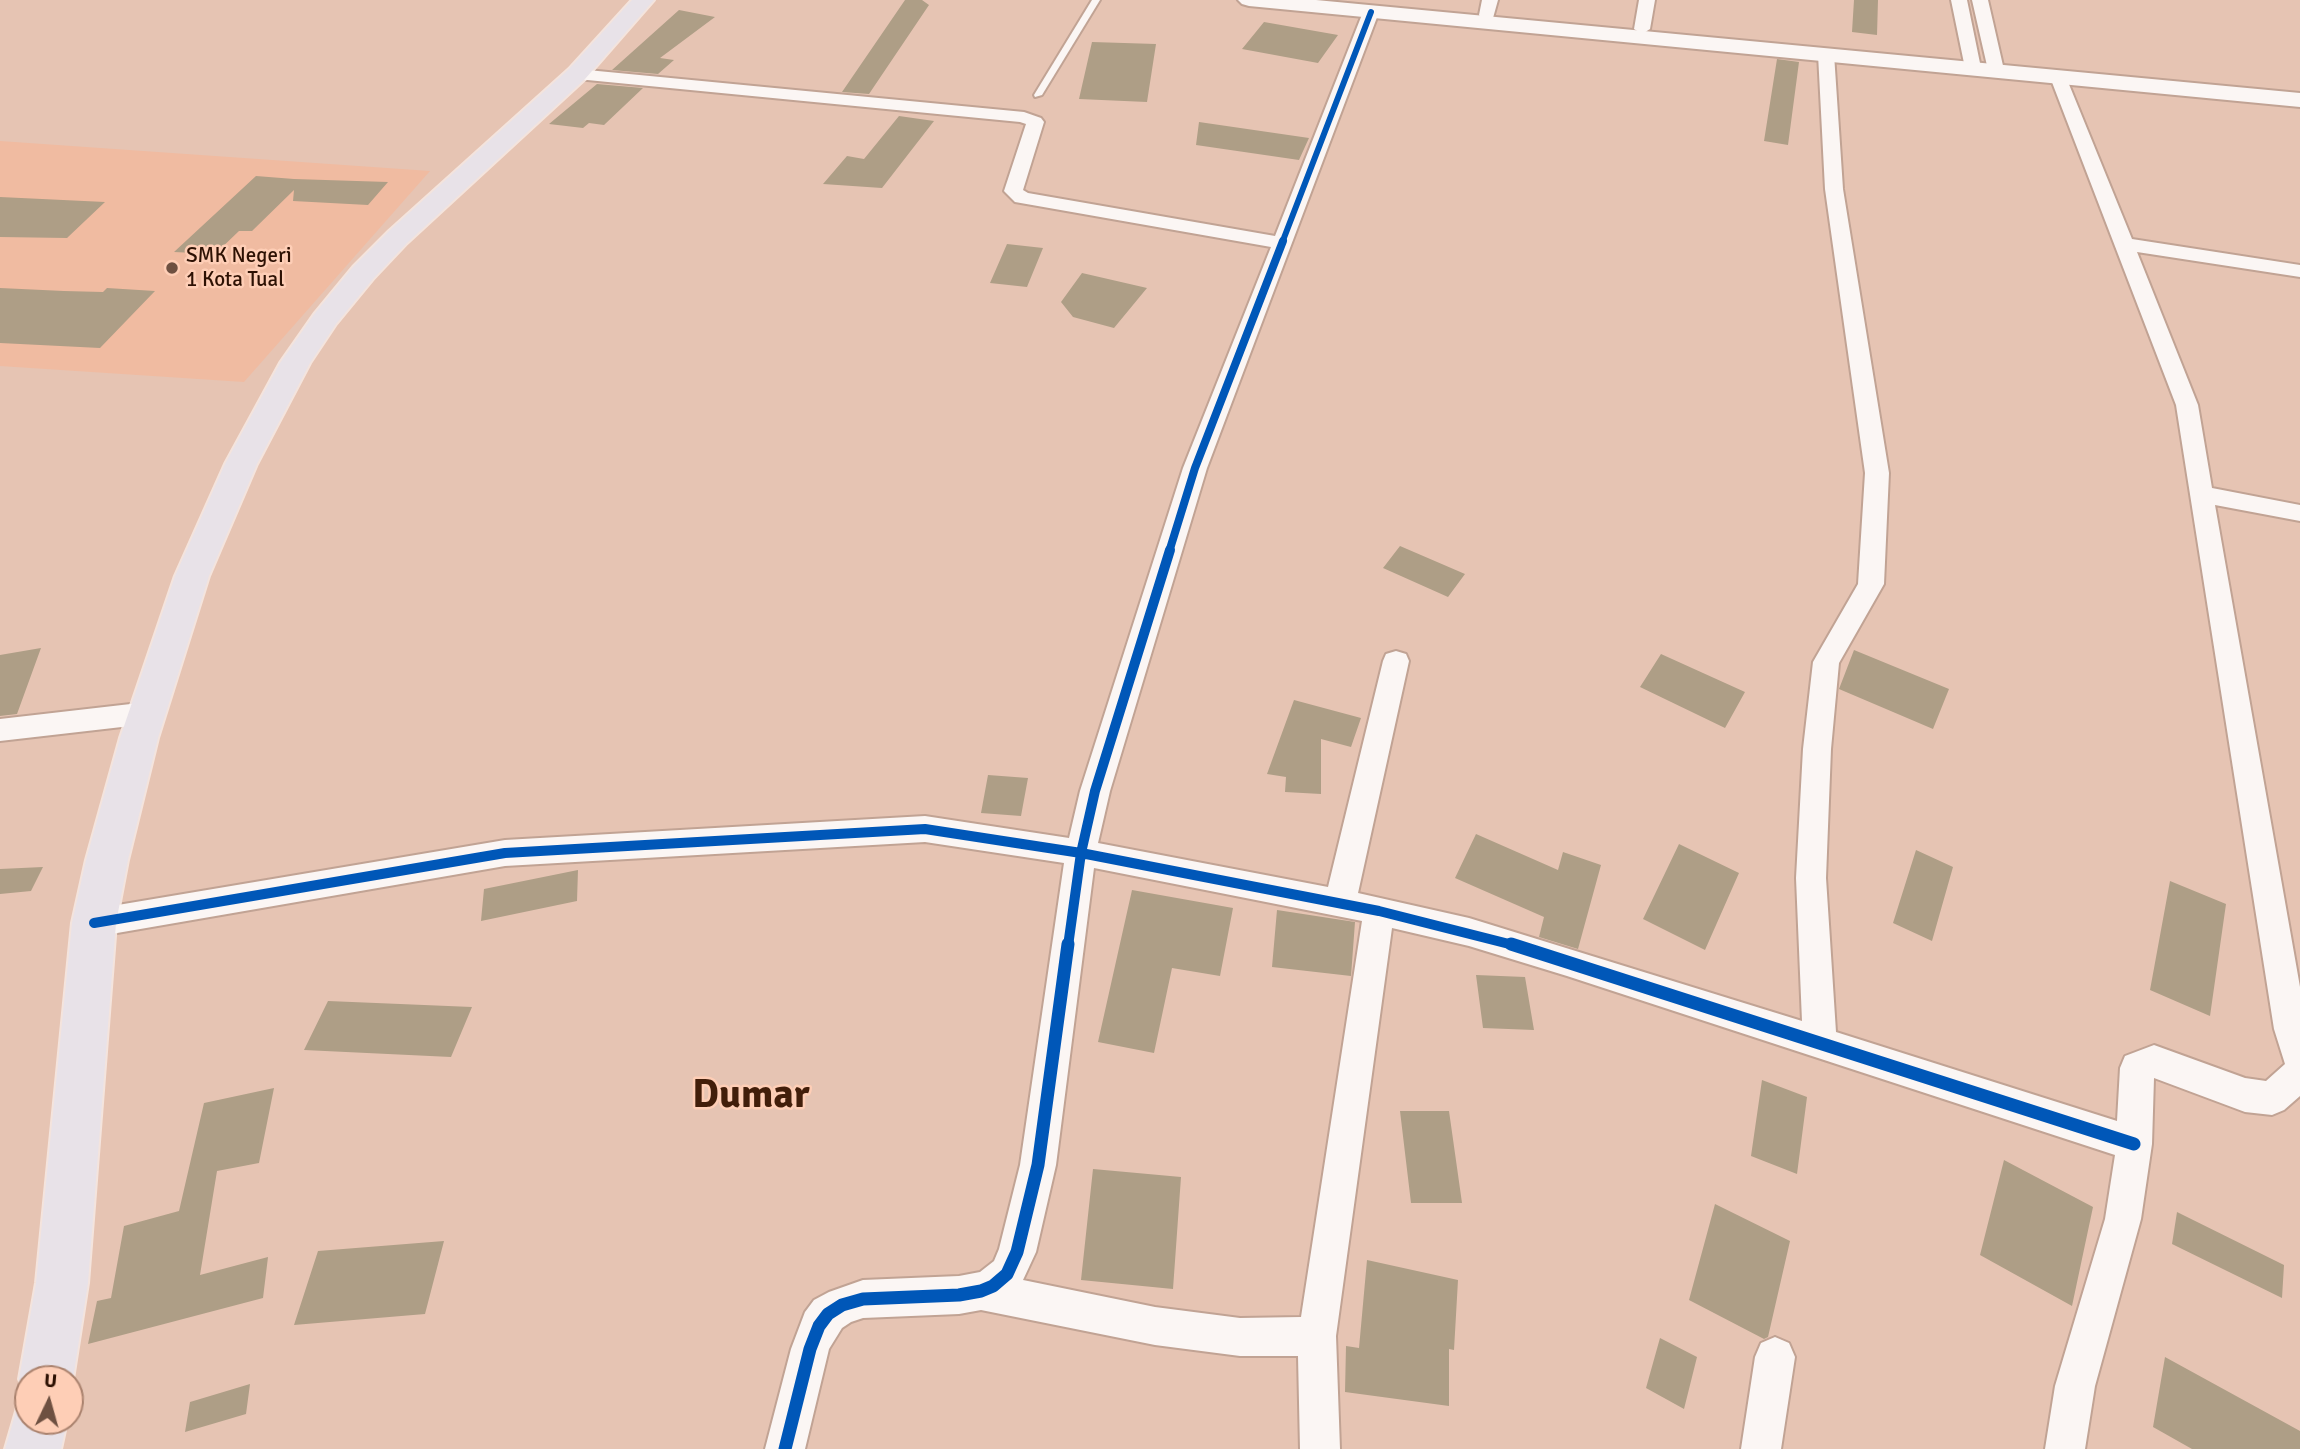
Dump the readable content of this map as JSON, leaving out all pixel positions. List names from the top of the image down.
{
  "districts": ["Dumar"],
  "places": ["SMK Negeri 1 Kota Tual"],
  "north": "top"
}
